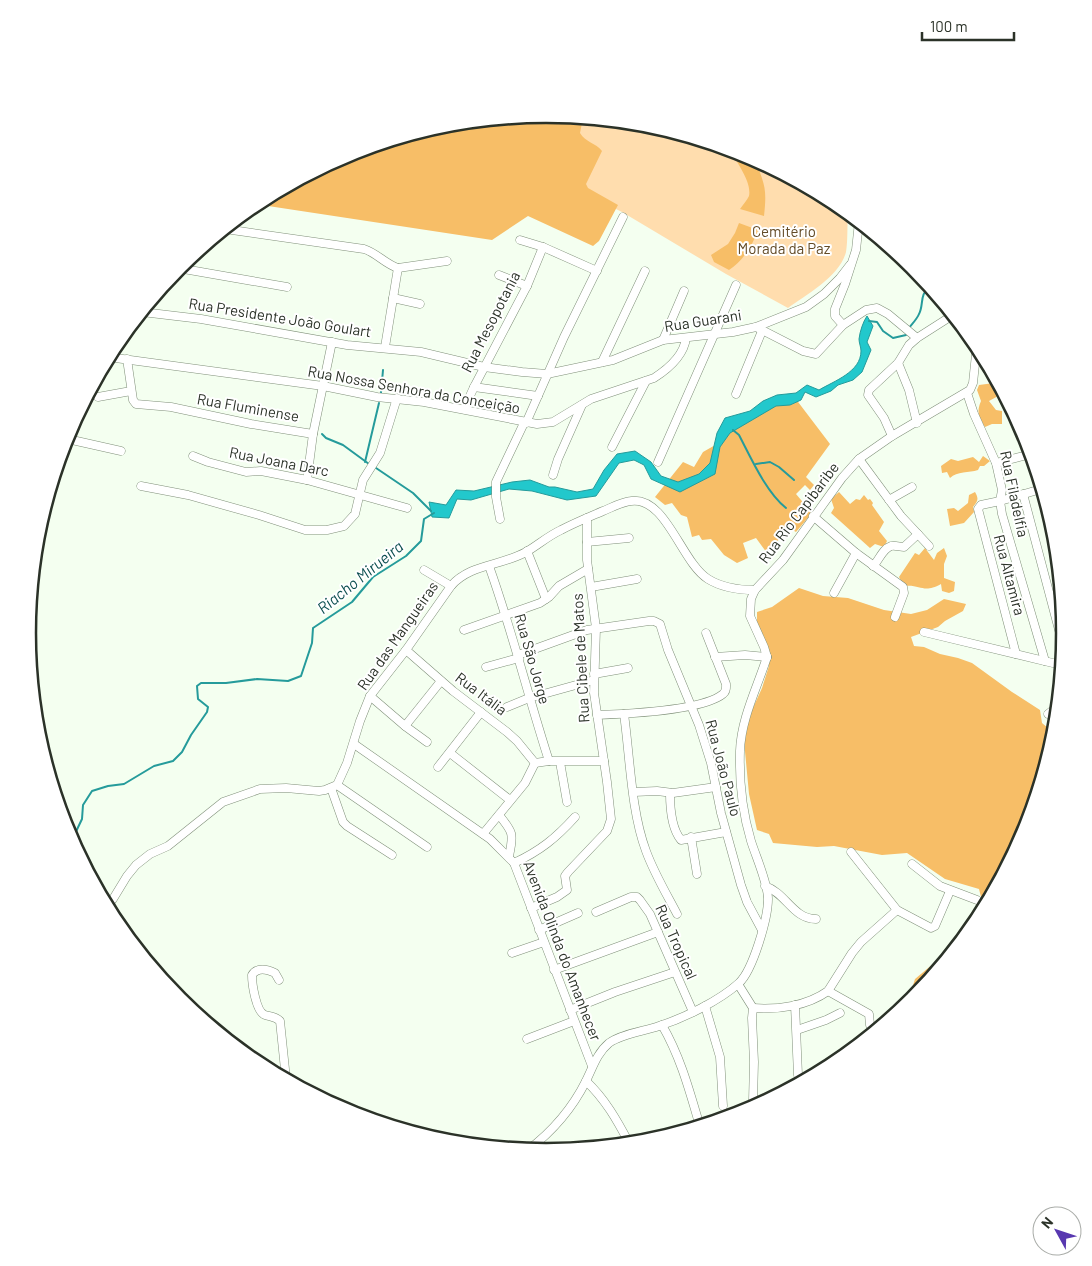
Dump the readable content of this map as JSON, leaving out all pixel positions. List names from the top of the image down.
{
  "streets": {
    "street": [
      "Rua Presidente João Goulart",
      "Rua Guarani",
      "Rua Mesopotania",
      "Rua Nossa Senhora da Conceição",
      "Rua Fluminense",
      "Rua Joana Darc",
      "Rua Filadelfia",
      "Rua Rio Capibaribe",
      "Rua Altamira",
      "Rua das Mangueiras",
      "Rua Cibele de Matos",
      "Rua São Jorge",
      "Rua Itália",
      "Rua João Paulo",
      "Rua Tropical",
      "Avenida Olinda do Amanhecer"
    ]
  },
  "crossings": [
    ["Rua Presidente João Goulart", "Rua Guarani"],
    ["Rua Presidente João Goulart", "Rua Mesopotania"],
    ["Rua Guarani", "Rua Mesopotania"],
    ["Rua Guarani", "Rua Nossa Senhora da Conceição"],
    ["Rua Mesopotania", "Rua Nossa Senhora da Conceição"],
    ["Rua Filadelfia", "Rua Rio Capibaribe"],
    ["Rua Filadelfia", "Rua Altamira"],
    ["Rua Rio Capibaribe", "Rua das Mangueiras"],
    ["Rua das Mangueiras", "Rua Cibele de Matos"],
    ["Rua das Mangueiras", "Rua São Jorge"],
    ["Rua das Mangueiras", "Rua Itália"],
    ["Rua das Mangueiras", "Avenida Olinda do Amanhecer"],
    ["Rua Cibele de Matos", "Rua João Paulo"],
    ["Rua Cibele de Matos", "Avenida Olinda do Amanhecer"]
  ],
  "water": ["Riacho Mirueira"],
  "parks": ["Cemitério Morada da Paz"],
  "scale_bar": "100 m",
  "north": "top left"
}
